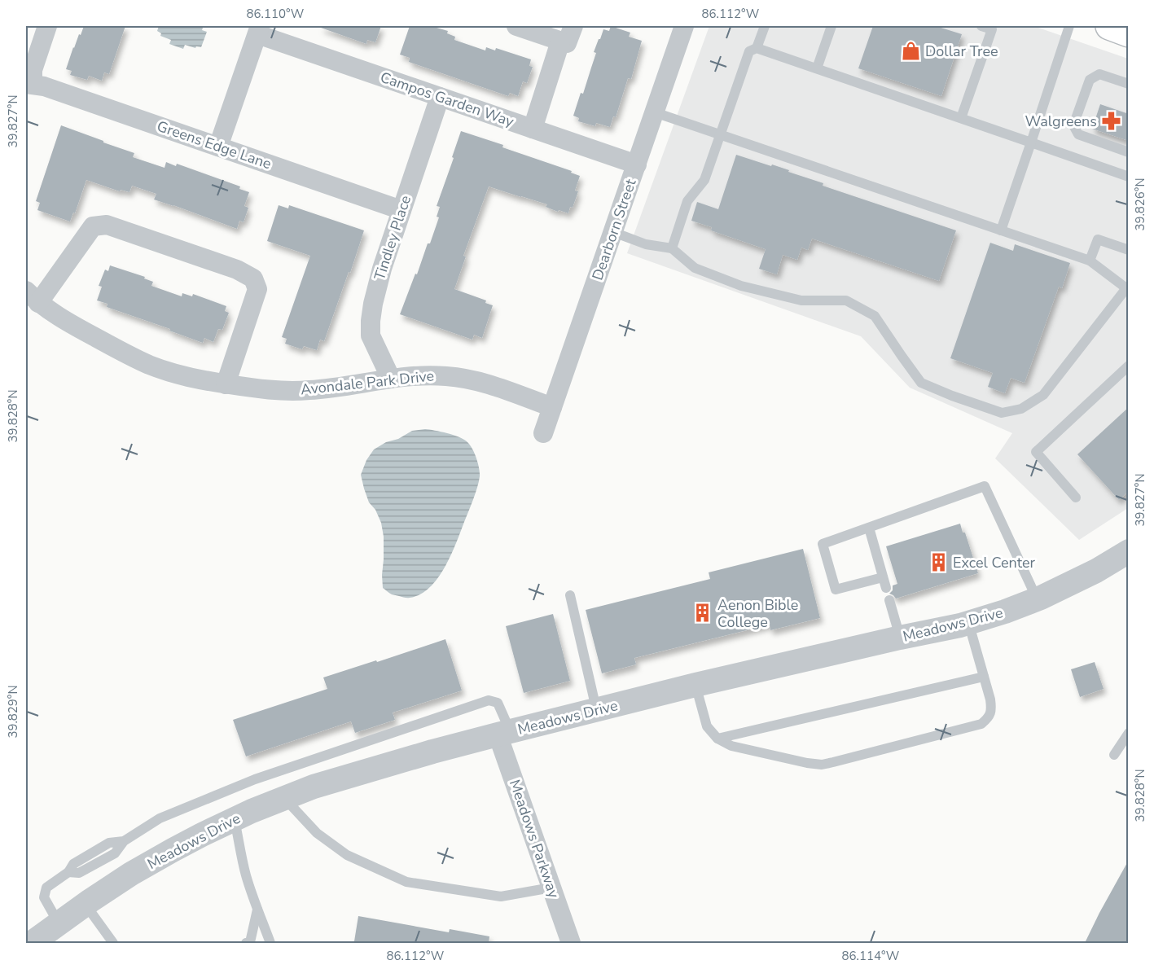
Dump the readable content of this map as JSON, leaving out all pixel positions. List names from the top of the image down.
{
  "streets": {
    "street": [
      "Campos Garden Way",
      "Greens Edge Lane",
      "Dearborn Street",
      "Tindley Place",
      "Avondale Park Drive",
      "Meadows Drive",
      "Meadows Parkway"
    ]
  },
  "crossings": [
    ["Campos Garden Way", "Dearborn Street"],
    ["Campos Garden Way", "Tindley Place"],
    ["Greens Edge Lane", "Tindley Place"],
    ["Dearborn Street", "Avondale Park Drive"],
    ["Tindley Place", "Avondale Park Drive"],
    ["Meadows Drive", "Meadows Parkway"]
  ],
  "places": {
    "shop": ["Dollar Tree"],
    "pharmacy": ["Walgreens"],
    "building": ["Excel Center", "Aenon Bible College"]
  },
  "coordinates": [
    "86.110°W",
    "86.112°W",
    "39.827°N",
    "39.826°N",
    "39.828°N",
    "39.829°N",
    "86.114°W"
  ]
}
